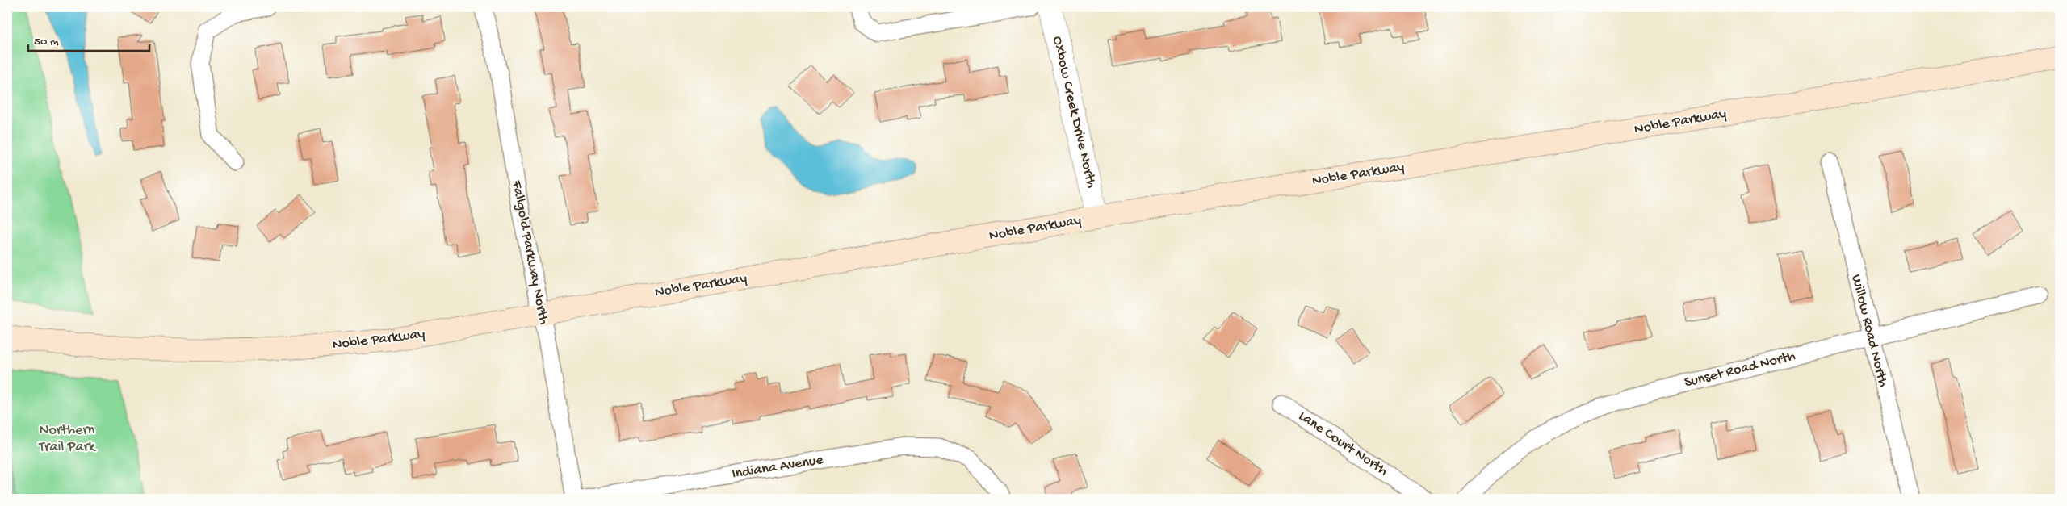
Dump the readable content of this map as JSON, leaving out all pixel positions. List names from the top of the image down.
{
  "streets": {
    "main road": ["Noble Parkway"],
    "street": [
      "Oxbow Creek Drive North",
      "Fallgold Parkway North",
      "Willow Road North",
      "Sunset Road North",
      "Lane Court North",
      "Indiana Avenue"
    ]
  },
  "crossings": [
    ["Oxbow Creek Drive North", "Noble Parkway"],
    ["Noble Parkway", "Fallgold Parkway North"],
    ["Willow Road North", "Sunset Road North"]
  ],
  "parks": ["Northern Trail Park"],
  "scale_bar": "50 m"
}
